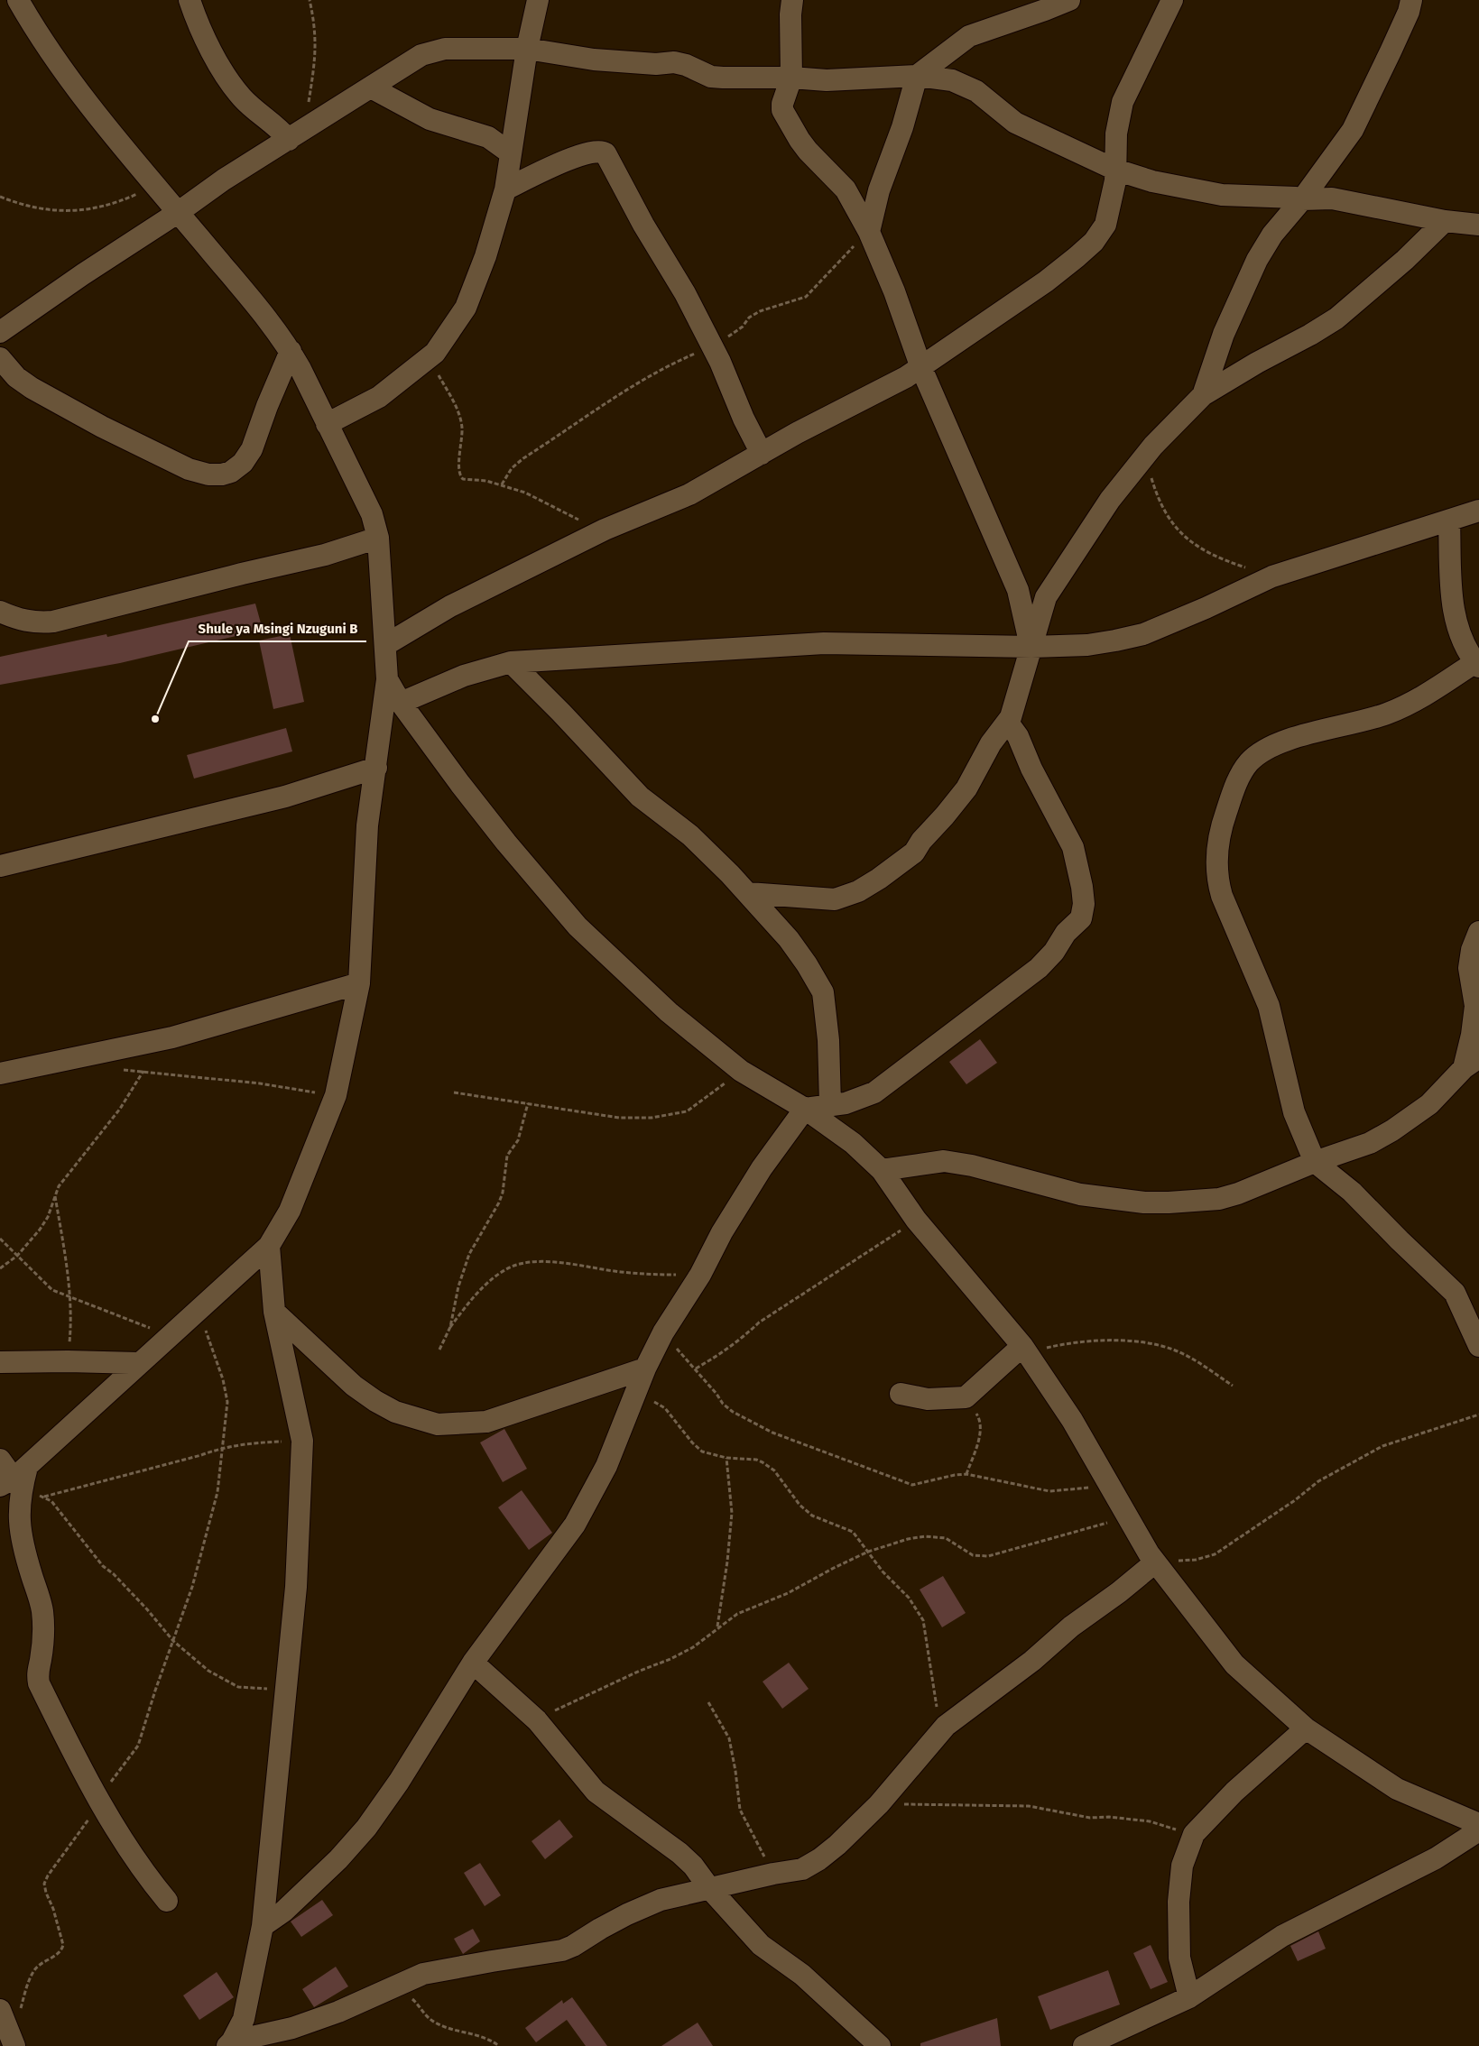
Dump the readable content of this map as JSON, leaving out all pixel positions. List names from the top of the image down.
{
  "places": ["Shule ya Msingi Nzuguni B"]
}
